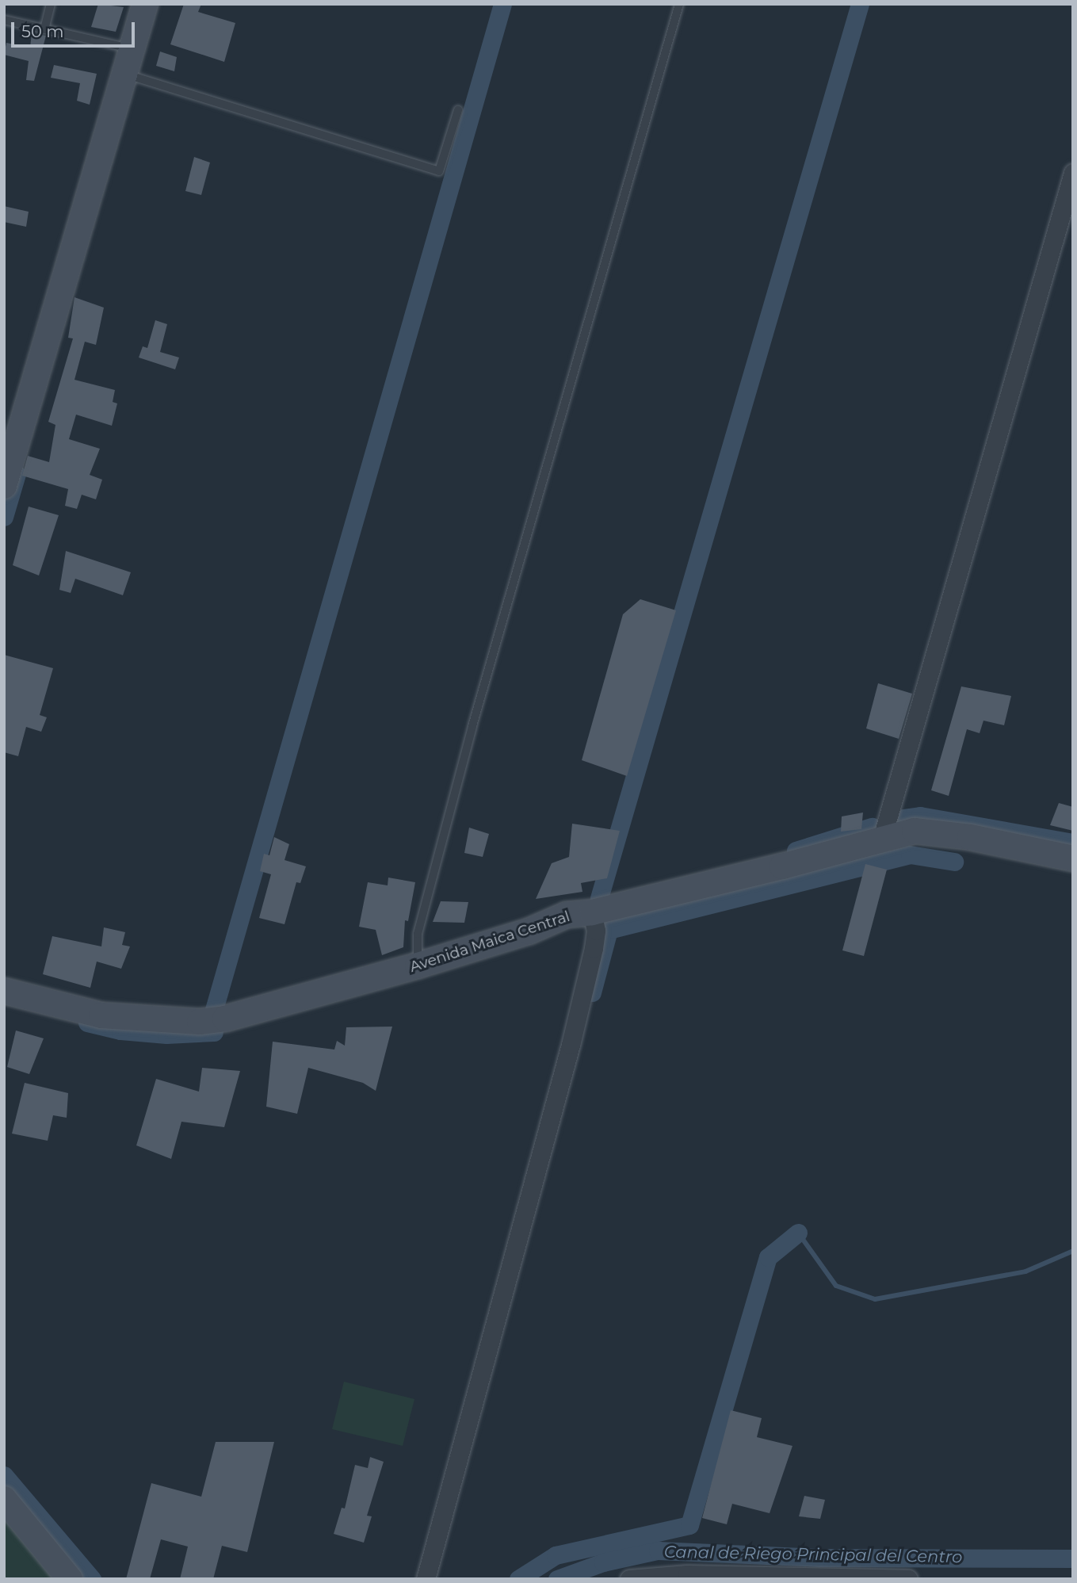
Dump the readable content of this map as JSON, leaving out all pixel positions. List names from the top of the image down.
{
  "streets": {
    "street": ["Avenida Maica Central"]
  },
  "water": ["Canal de Riego Principal del Centro"],
  "scale_bar": "50 m"
}
